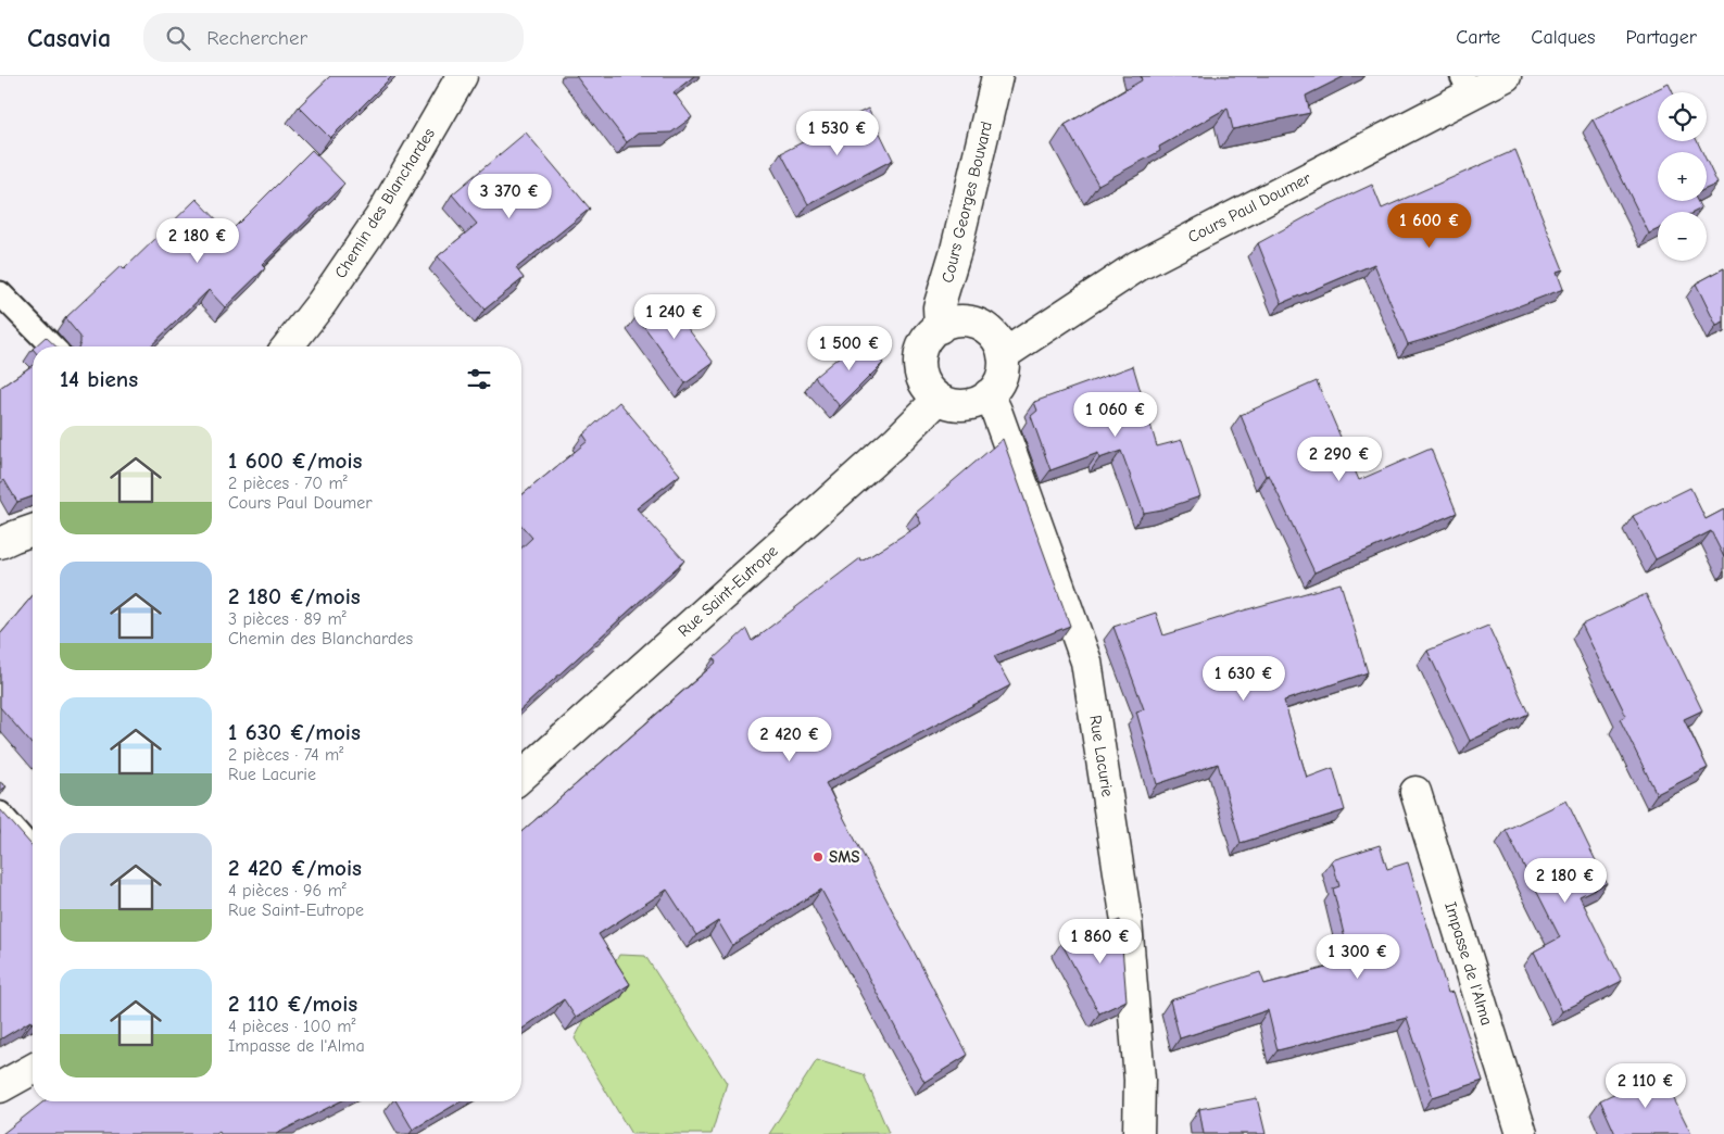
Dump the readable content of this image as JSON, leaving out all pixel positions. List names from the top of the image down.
{
  "streets": {
    "street": [
      "Cours Georges Bouvard",
      "Chemin des Blanchardes",
      "Cours Paul Doumer",
      "Rue Saint-Eutrope",
      "Rue Lacurie",
      "Impasse de l'Alma"
    ]
  },
  "crossings": [
    ["Cours Georges Bouvard", "Cours Paul Doumer"],
    ["Cours Georges Bouvard", "Rue Saint-Eutrope"],
    ["Cours Georges Bouvard", "Rue Lacurie"],
    ["Cours Paul Doumer", "Rue Saint-Eutrope"],
    ["Cours Paul Doumer", "Rue Lacurie"],
    ["Rue Saint-Eutrope", "Rue Lacurie"]
  ],
  "places": ["SMS"],
  "page": {
    "header": "Casavia",
    "search": "Rechercher",
    "nav": ["Carte", "Calques", "Partager"],
    "map_buttons": ["+", "−"],
    "price": [
      "1 530 €",
      "3 370 €",
      "1 600 €",
      "2 180 €",
      "1 240 €",
      "1 500 €",
      "1 060 €",
      "2 290 €",
      "1 630 €",
      "2 420 €",
      "2 180 €",
      "1 860 €",
      "1 300 €",
      "2 110 €"
    ],
    "heading": "14 biens",
    "list": [
      {
        "name": "1 600 €/mois",
        "note": "2 pièces · 70 m² · Cours Paul Doumer"
      },
      {
        "name": "2 180 €/mois",
        "note": "3 pièces · 89 m² · Chemin des Blanchardes"
      },
      {
        "name": "1 630 €/mois",
        "note": "2 pièces · 74 m² · Rue Lacurie"
      },
      {
        "name": "2 420 €/mois",
        "note": "4 pièces · 96 m² · Rue Saint-Eutrope"
      },
      {
        "name": "2 110 €/mois",
        "note": "4 pièces · 100 m² · Impasse de l'Alma"
      }
    ]
  }
}
